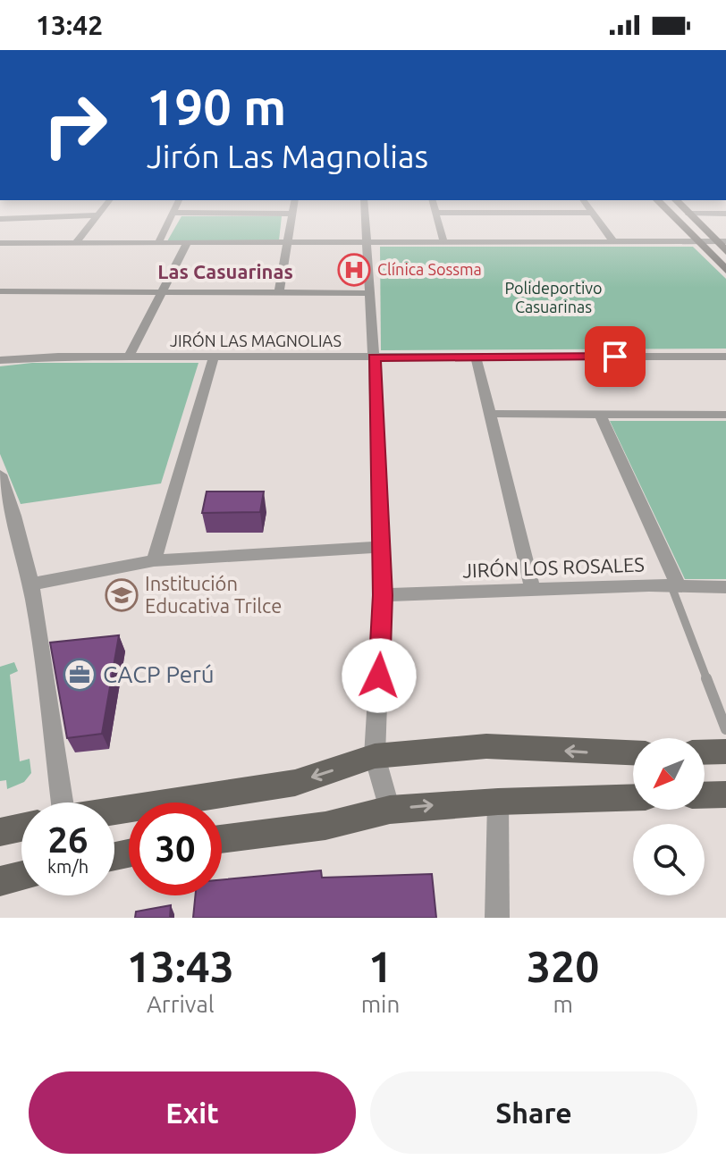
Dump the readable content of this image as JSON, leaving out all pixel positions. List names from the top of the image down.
{
  "streets": {
    "street": ["JIRÓN LAS MAGNOLIAS", "JIRÓN LOS ROSALES"]
  },
  "districts": ["Las Casuarinas"],
  "parks": ["Polideportivo Casuarinas"],
  "places": {
    "hospital": ["Clínica Sossma"],
    "school or university": ["Institución Educativa Trilce"],
    "office": ["CACP Perú"]
  },
  "north": "bottom left",
  "page": {
    "status": "13:42",
    "turn": ["190 m", "Jirón Las Magnolias"],
    "speed": "26 km/h",
    "limit": "30",
    "eta": [
      "13:43",
      "Arrival",
      "1",
      "min",
      "320",
      "m"
    ],
    "buttons": ["Exit", "Share"]
  }
}
